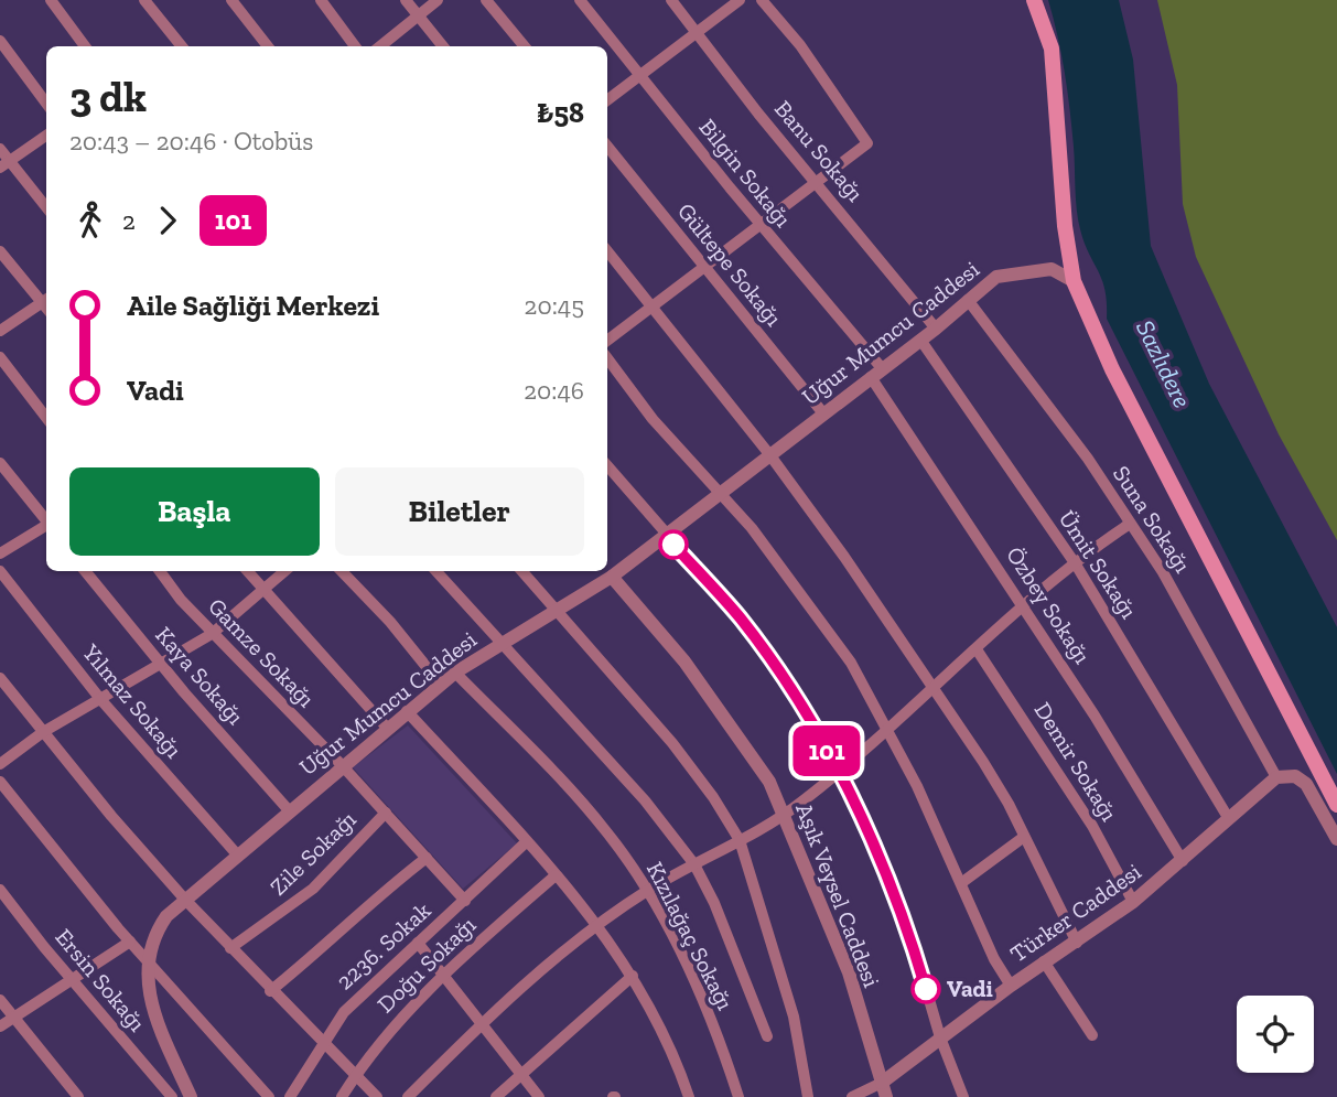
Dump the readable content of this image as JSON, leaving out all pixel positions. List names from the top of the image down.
{
  "streets": {
    "street": [
      "Banu Sokağı",
      "Bilgin Sokağı",
      "Gültepe Sokağı",
      "Uğur Mumcu Caddesi",
      "Suna Sokağı",
      "Ümit Sokağı",
      "Özbey Sokağı",
      "Gamze Sokağı",
      "Kaya Sokağı",
      "Yılmaz Sokağı",
      "Demir Sokağı",
      "Zile Sokağı",
      "Aşık Veysel Caddesi",
      "Türker Caddesi",
      "Kızılağaç Sokağı",
      "2236. Sokak",
      "Doğu Sokağı",
      "Ersin Sokağı"
    ]
  },
  "crossings": [
    ["Banu Sokağı", "Uğur Mumcu Caddesi"],
    ["Bilgin Sokağı", "Uğur Mumcu Caddesi"],
    ["Bilgin Sokağı", "Özbey Sokağı"],
    ["Gültepe Sokağı", "Uğur Mumcu Caddesi"],
    ["Uğur Mumcu Caddesi", "Suna Sokağı"],
    ["Uğur Mumcu Caddesi", "Ümit Sokağı"],
    ["Uğur Mumcu Caddesi", "Özbey Sokağı"],
    ["Uğur Mumcu Caddesi", "Gamze Sokağı"],
    ["Uğur Mumcu Caddesi", "Kaya Sokağı"],
    ["Uğur Mumcu Caddesi", "Yılmaz Sokağı"],
    ["Uğur Mumcu Caddesi", "Aşık Veysel Caddesi"],
    ["Uğur Mumcu Caddesi", "Kızılağaç Sokağı"],
    ["Suna Sokağı", "Türker Caddesi"],
    ["Ümit Sokağı", "Türker Caddesi"],
    ["Özbey Sokağı", "Türker Caddesi"],
    ["Gamze Sokağı", "Zile Sokağı"],
    ["Gamze Sokağı", "2236. Sokak"],
    ["Demir Sokağı", "Türker Caddesi"],
    ["Aşık Veysel Caddesi", "Türker Caddesi"]
  ],
  "water": ["Sazlıdere"],
  "places": ["Vadi"],
  "lines": ["bus line 101"],
  "page": {
    "on_map": "101",
    "heading": ["3 dk", "20:43 – 20:46 · Otobüs", "₺58"],
    "legs": ["2", "101"],
    "list": [
      {
        "name": "Aile Sağliği Merkezi",
        "value": "20:45"
      },
      {
        "name": "Vadi",
        "value": "20:46"
      }
    ],
    "buttons": ["Başla", "Biletler"]
  }
}
